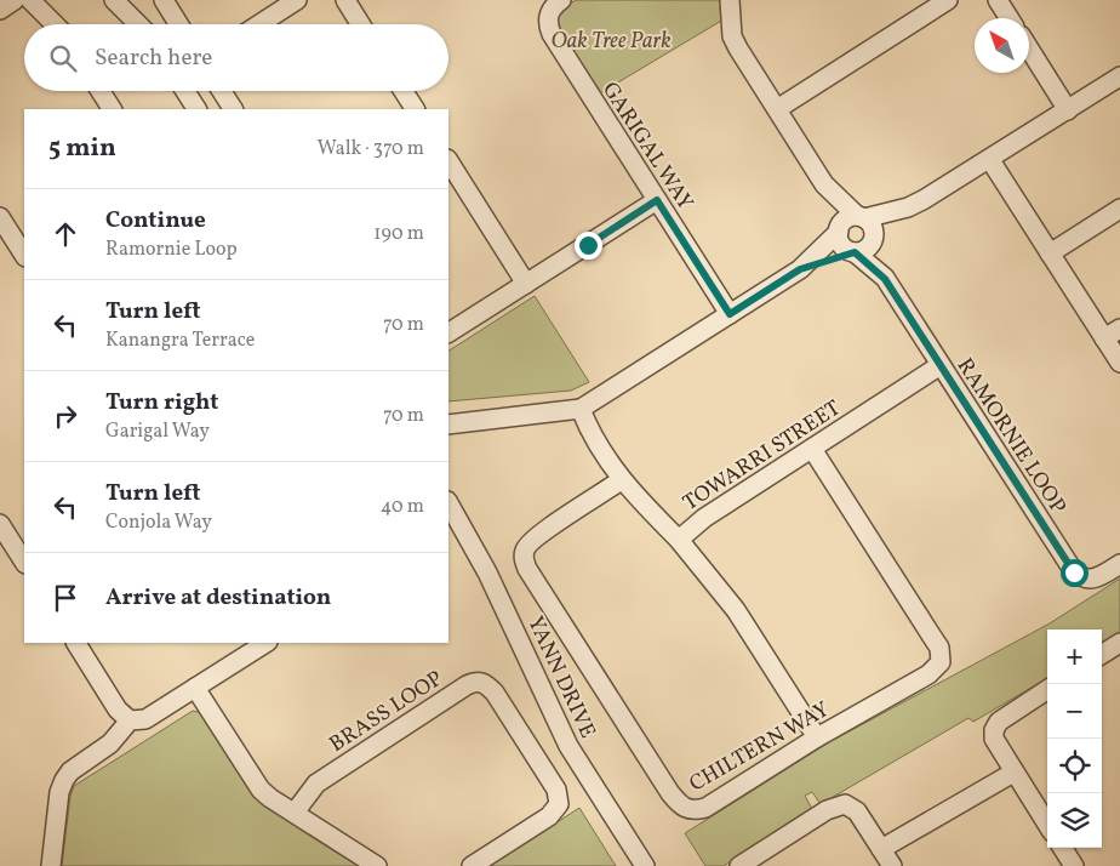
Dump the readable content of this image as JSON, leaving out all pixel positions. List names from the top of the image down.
{
  "streets": {
    "street": [
      "GARIGAL WAY",
      "RAMORNIE LOOP",
      "TOWARRI STREET",
      "YANN DRIVE",
      "BRASS LOOP",
      "CHILTERN WAY"
    ]
  },
  "crossings": [
    ["RAMORNIE LOOP", "TOWARRI STREET"],
    ["TOWARRI STREET", "CHILTERN WAY"]
  ],
  "parks": ["Oak Tree Park"],
  "north": "top left",
  "page": {
    "search": "Search here",
    "heading": ["5 min", "Walk · 370 m"],
    "list": [
      ["Continue", "Ramornie Loop", "190 m"],
      ["Turn left", "Kanangra Terrace", "70 m"],
      ["Turn right", "Garigal Way", "70 m"],
      ["Turn left", "Conjola Way", "40 m"],
      "Arrive at destination"
    ],
    "map_buttons": ["+", "−"]
  }
}
